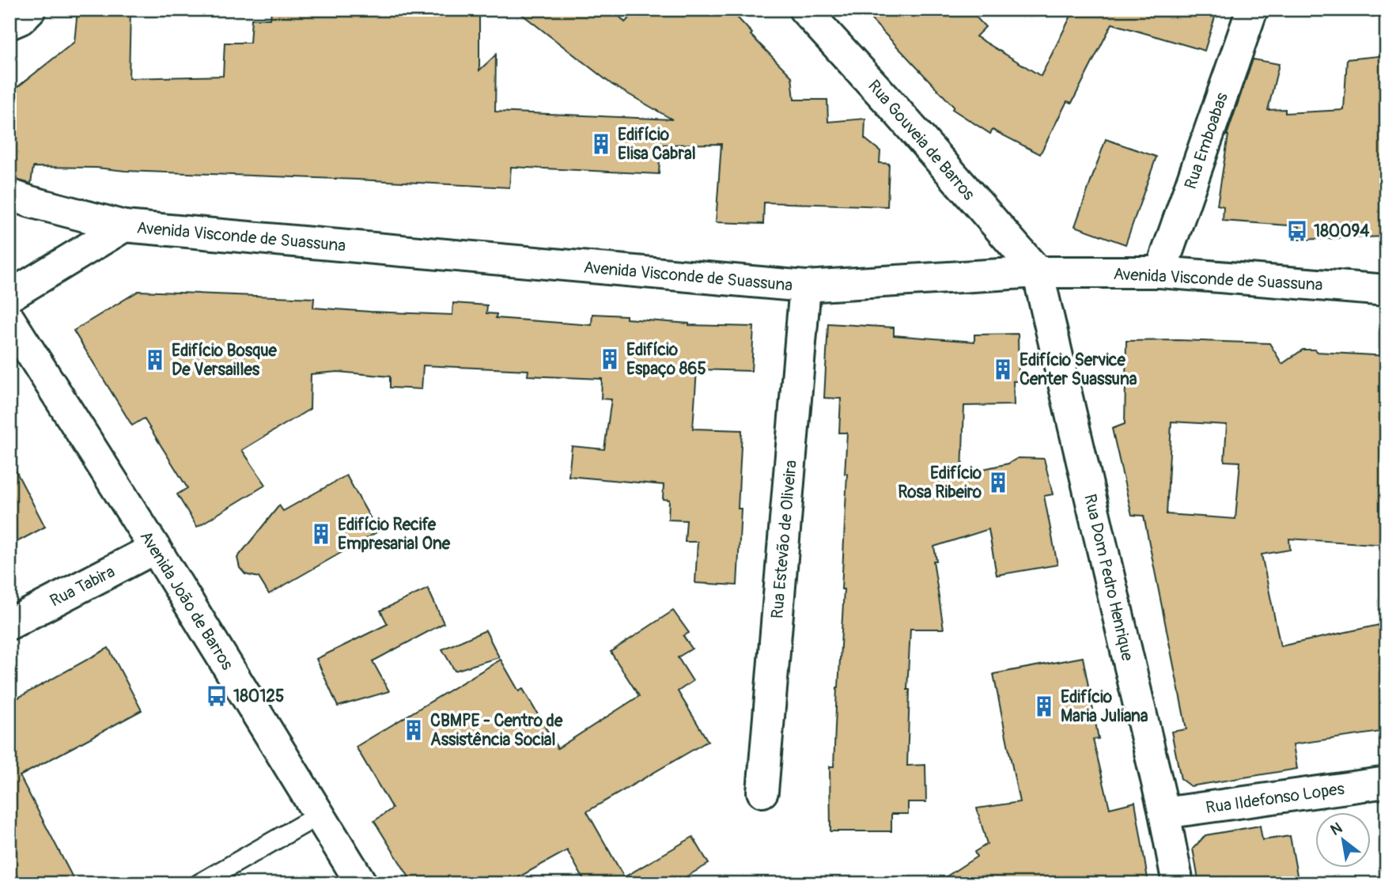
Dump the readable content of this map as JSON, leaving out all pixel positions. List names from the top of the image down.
{
  "streets": {
    "main road": [
      "Rua Gouveia de Barros",
      "Rua Emboabas",
      "Avenida Visconde de Suassuna",
      "Rua Estevão de Oliveira",
      "Rua Dom Pedro Henrique",
      "Rua Tabira",
      "Avenida João de Barros",
      "Rua Ildefonso Lopes"
    ]
  },
  "crossings": [
    ["Rua Gouveia de Barros", "Avenida Visconde de Suassuna"],
    ["Rua Gouveia de Barros", "Rua Dom Pedro Henrique"],
    ["Rua Emboabas", "Avenida Visconde de Suassuna"],
    ["Avenida Visconde de Suassuna", "Rua Estevão de Oliveira"],
    ["Avenida Visconde de Suassuna", "Rua Dom Pedro Henrique"],
    ["Rua Dom Pedro Henrique", "Rua Ildefonso Lopes"],
    ["Rua Tabira", "Avenida João de Barros"]
  ],
  "places": {
    "building": [
      "Edifício Elisa Cabral",
      "Edifício Espaço 865",
      "Edifício Bosque De Versailles",
      "Edifício Service Center Suassuna",
      "Edifício Rosa Ribeiro",
      "Edifício Recife Empresarial One",
      "Edifício Maria Juliana",
      "CBMPE - Centro de Assistência Social"
    ],
    "bus stop": ["180094", "180125"]
  },
  "north": "top left"
}
